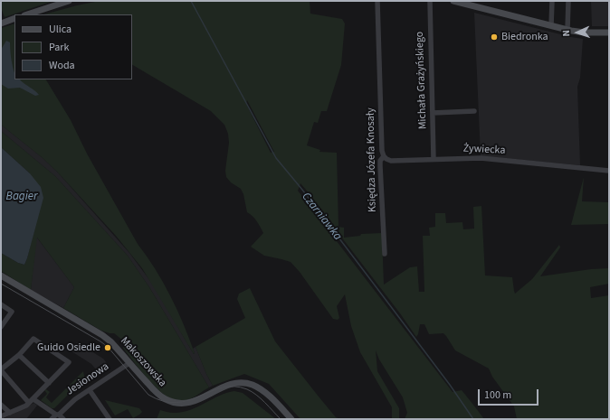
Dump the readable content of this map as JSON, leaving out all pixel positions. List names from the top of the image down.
{
  "streets": {
    "main road": ["Makoszowska"],
    "street": [
      "Michała Grażyńskiego",
      "Żywiecka",
      "Księdza Józefa Knosały",
      "Jesionowa"
    ]
  },
  "crossings": [
    ["Michała Grażyńskiego", "Żywiecka"],
    ["Żywiecka", "Księdza Józefa Knosały"],
    ["Makoszowska", "Jesionowa"]
  ],
  "water": ["Bagier", "Czarniawka"],
  "places": ["Biedronka", "Guido Osiedle"],
  "legend": ["Ulica", "Park", "Woda"],
  "scale_bar": "100 m",
  "north": "left"
}
